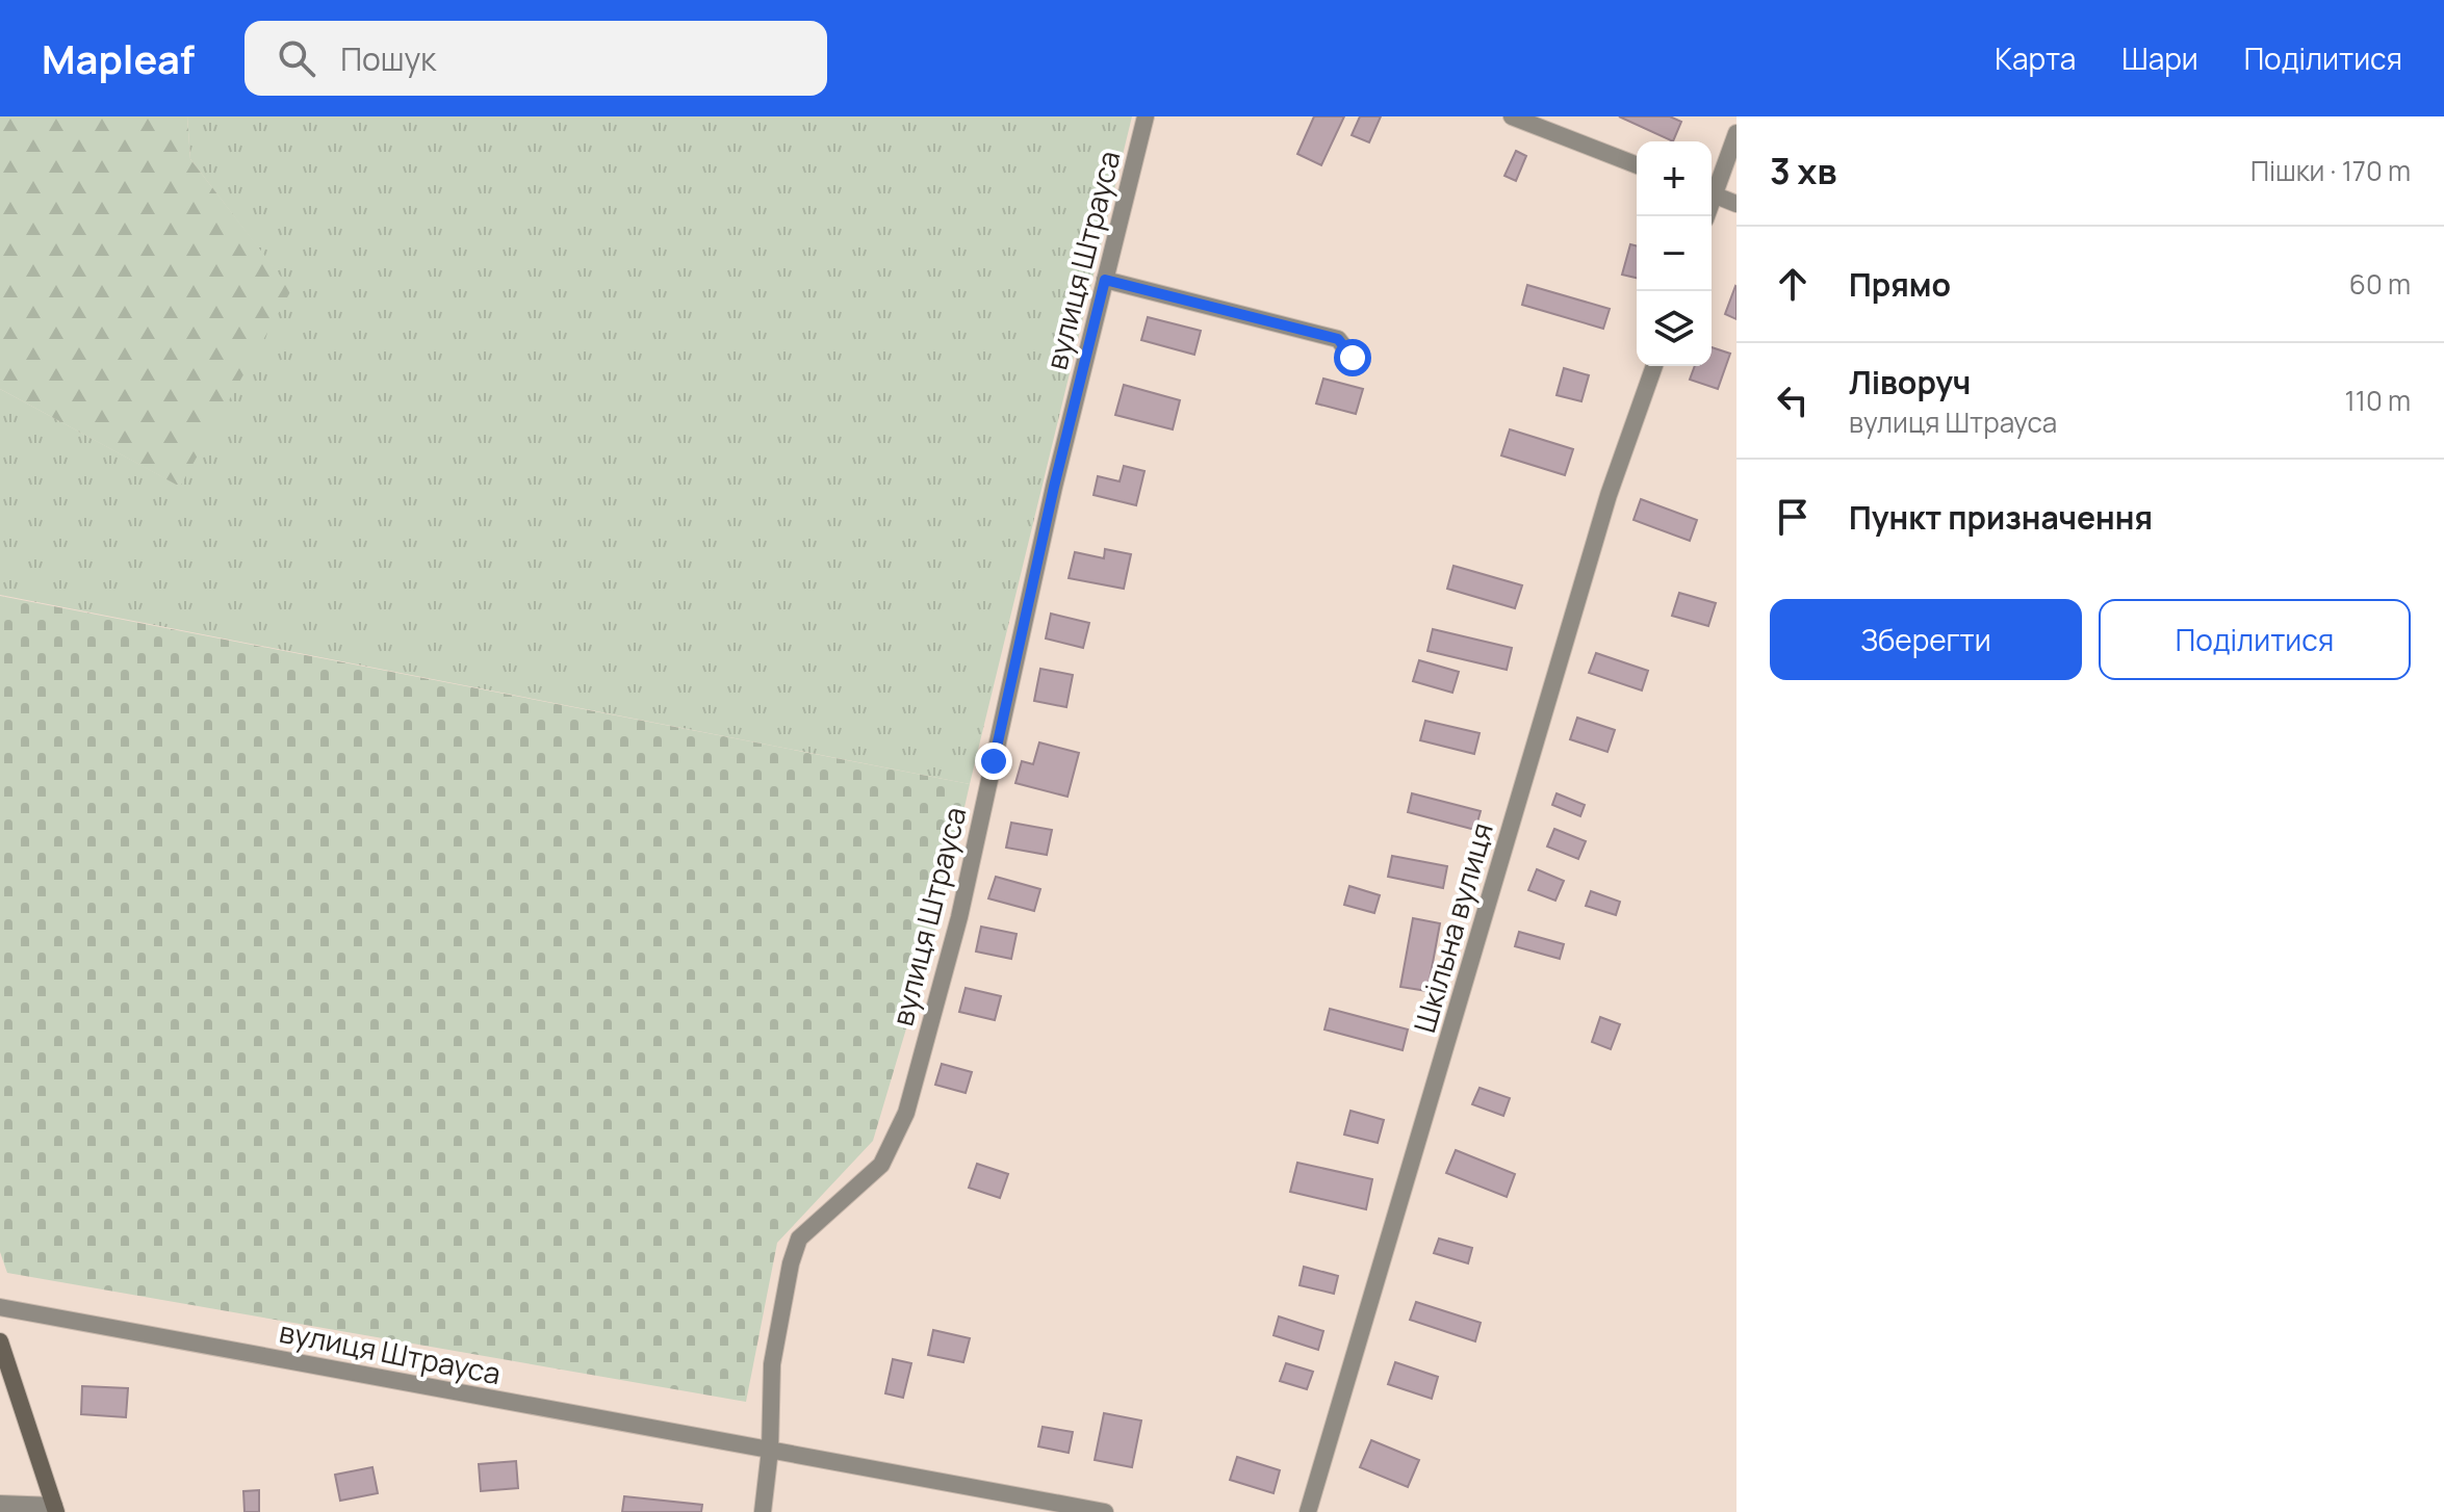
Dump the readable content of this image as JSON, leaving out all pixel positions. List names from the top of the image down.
{
  "streets": {
    "street": ["вулиця Штрауса", "Шкільна вулиця"]
  },
  "page": {
    "header": "Mapleaf",
    "search": "Пошук",
    "nav": ["Карта", "Шари", "Поділитися"],
    "heading": ["3 хв", "Пішки · 170 m"],
    "map_buttons": ["+", "−"],
    "list": [
      ["Прямо", "60 m"],
      ["Ліворуч", "вулиця Штрауса", "110 m"],
      "Пункт призначення"
    ],
    "buttons": ["Зберегти", "Поділитися"]
  }
}
